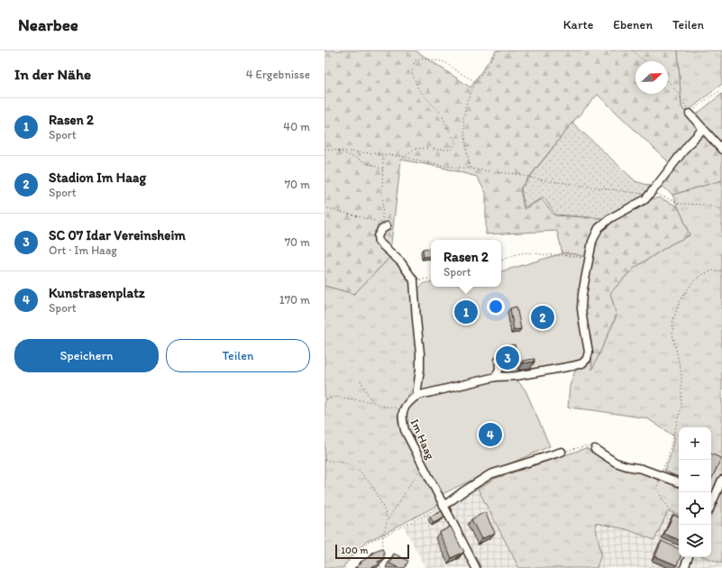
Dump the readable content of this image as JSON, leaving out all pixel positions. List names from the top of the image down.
{
  "streets": {
    "street": ["Im Haag"]
  },
  "scale_bar": "100 m",
  "north": "top right",
  "page": {
    "header": "Nearbee",
    "nav": ["Karte", "Ebenen", "Teilen"],
    "heading": ["In der Nähe", "4 Ergebnisse"],
    "list": [
      {
        "mark": "1",
        "name": "Rasen 2",
        "note": "Sport",
        "value": "40 m"
      },
      {
        "mark": "2",
        "name": "Stadion Im Haag",
        "note": "Sport",
        "value": "70 m"
      },
      {
        "mark": "3",
        "name": "SC 07 Idar Vereinsheim",
        "note": "Ort · Im Haag",
        "value": "70 m"
      },
      {
        "mark": "4",
        "name": "Kunstrasenplatz",
        "note": "Sport",
        "value": "170 m"
      }
    ],
    "popup": ["Rasen 2", "Sport"],
    "pins": [
      "1",
      "2",
      "3",
      "4"
    ],
    "buttons": ["Speichern", "Teilen"],
    "map_buttons": ["+", "−"],
    "scale": "100 m"
  }
}
